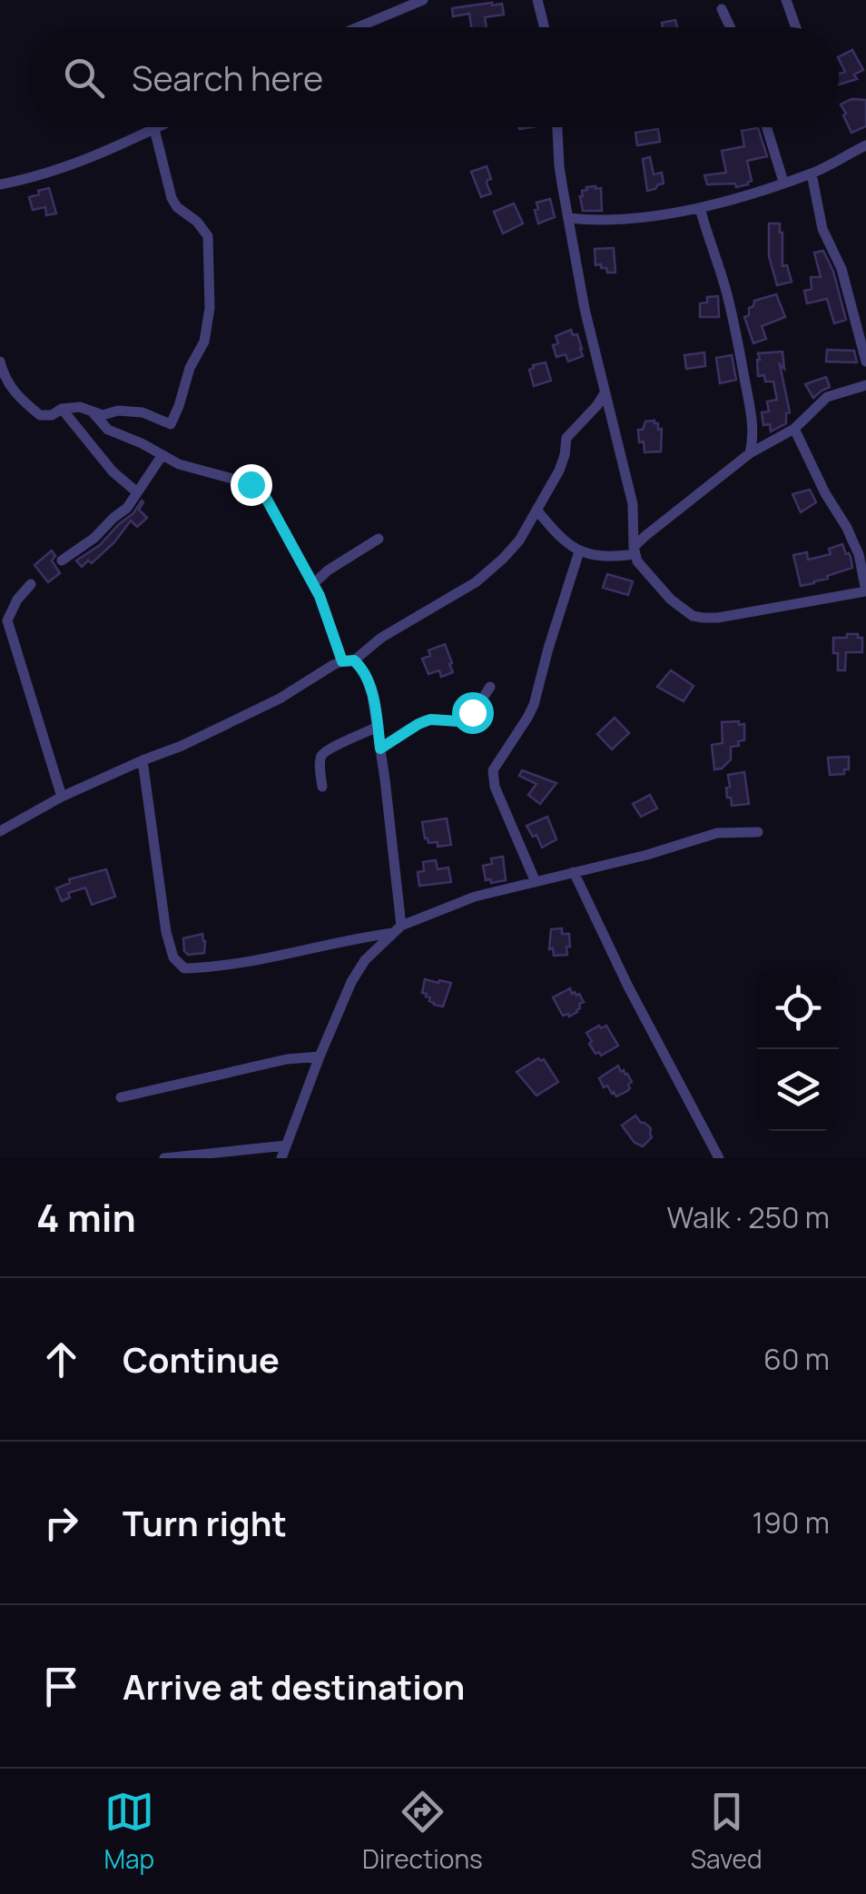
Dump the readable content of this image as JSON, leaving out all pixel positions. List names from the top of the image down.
{
  "page": {
    "search": "Search here",
    "heading": ["4 min", "Walk · 250 m"],
    "list": [
      ["Continue", "60 m"],
      ["Turn right", "190 m"],
      "Arrive at destination"
    ],
    "nav": ["Map", "Directions", "Saved"]
  }
}
